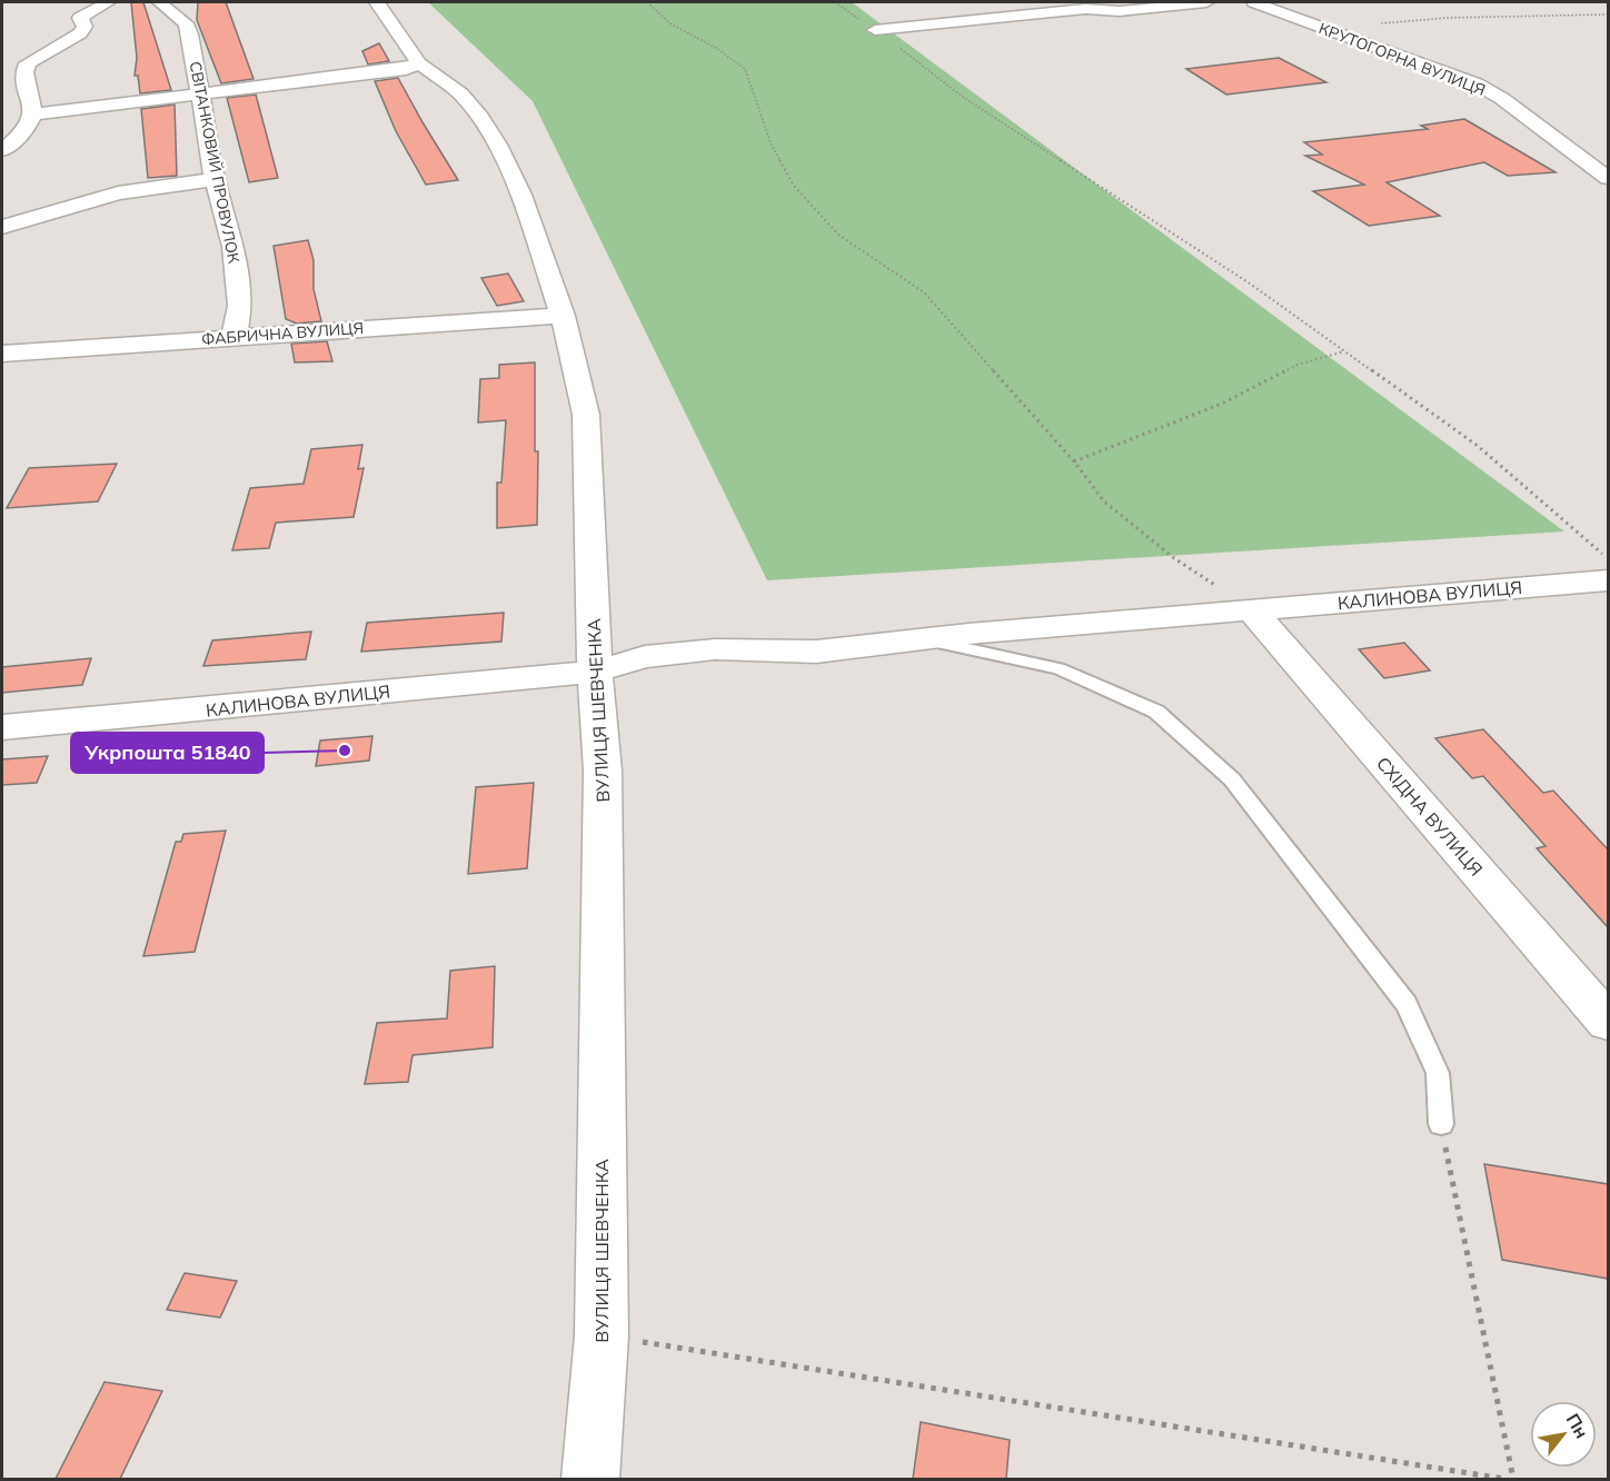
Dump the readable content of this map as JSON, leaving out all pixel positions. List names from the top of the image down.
{
  "streets": {
    "street": [
      "КРУТОГОРНА ВУЛИЦЯ",
      "СВІТАНКОВИЙ ПРОВУЛОК",
      "ФАБРИЧНА ВУЛИЦЯ",
      "КАЛИНОВА ВУЛИЦЯ",
      "ВУЛИЦЯ ШЕВЧЕНКА",
      "СХІДНА ВУЛИЦЯ"
    ]
  },
  "crossings": [
    ["СВІТАНКОВИЙ ПРОВУЛОК", "ФАБРИЧНА ВУЛИЦЯ"],
    ["ФАБРИЧНА ВУЛИЦЯ", "ВУЛИЦЯ ШЕВЧЕНКА"],
    ["КАЛИНОВА ВУЛИЦЯ", "ВУЛИЦЯ ШЕВЧЕНКА"],
    ["КАЛИНОВА ВУЛИЦЯ", "СХІДНА ВУЛИЦЯ"]
  ],
  "places": ["Укрпошта 51840"],
  "north": "top right"
}
